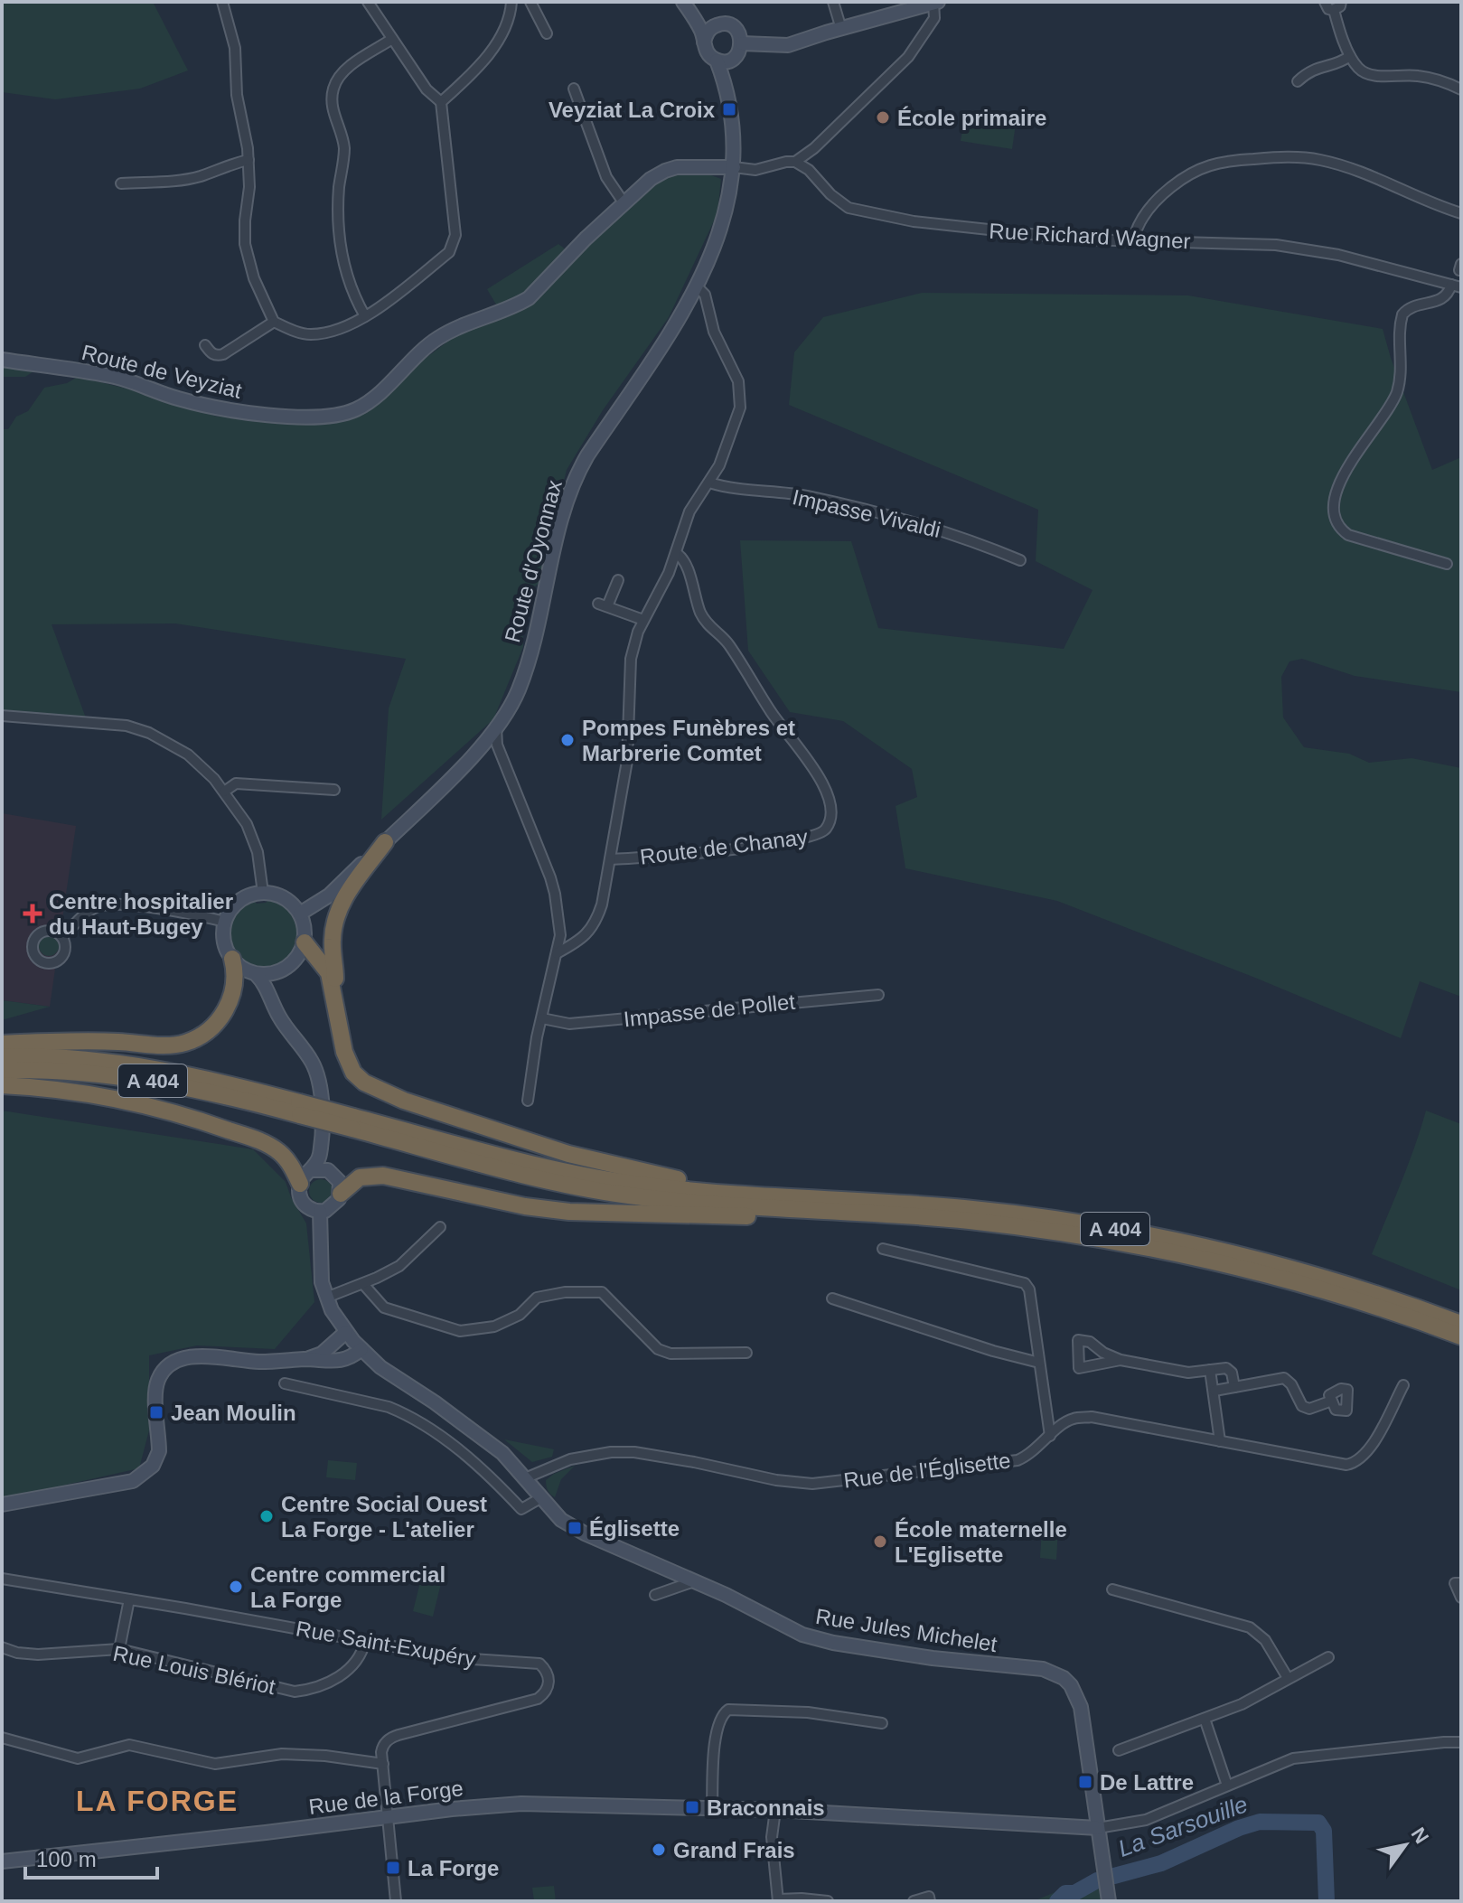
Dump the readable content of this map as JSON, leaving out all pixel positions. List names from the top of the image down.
{
  "streets": {
    "highway": ["A 404"],
    "main road": [
      "Route de Veyziat",
      "Route d'Oyonnax",
      "Rue Jules Michelet",
      "Rue de la Forge"
    ],
    "street": [
      "Rue Richard Wagner",
      "Impasse Vivaldi",
      "Route de Chanay",
      "Impasse de Pollet",
      "Rue de l'Églisette",
      "Rue Saint-Exupéry",
      "Rue Louis Blériot"
    ]
  },
  "crossings": [
    ["Rue de l'Églisette", "Rue Jules Michelet"],
    ["Rue Jules Michelet", "Rue de la Forge"],
    ["Rue Saint-Exupéry", "Rue Louis Blériot"]
  ],
  "districts": ["LA FORGE"],
  "water": ["La Sarsouille"],
  "places": {
    "transit": [
      "Veyziat La Croix",
      "Jean Moulin",
      "Églisette",
      "De Lattre",
      "Braconnais",
      "La Forge"
    ],
    "other": [
      "École primaire",
      "Pompes Funèbres et Marbrerie Comtet",
      "Centre Social Ouest La Forge - L'atelier",
      "École maternelle L'Eglisette",
      "Centre commercial La Forge",
      "Grand Frais"
    ],
    "health": ["Centre hospitalier du Haut-Bugey"]
  },
  "scale_bar": "100 m",
  "north": "top right"
}
